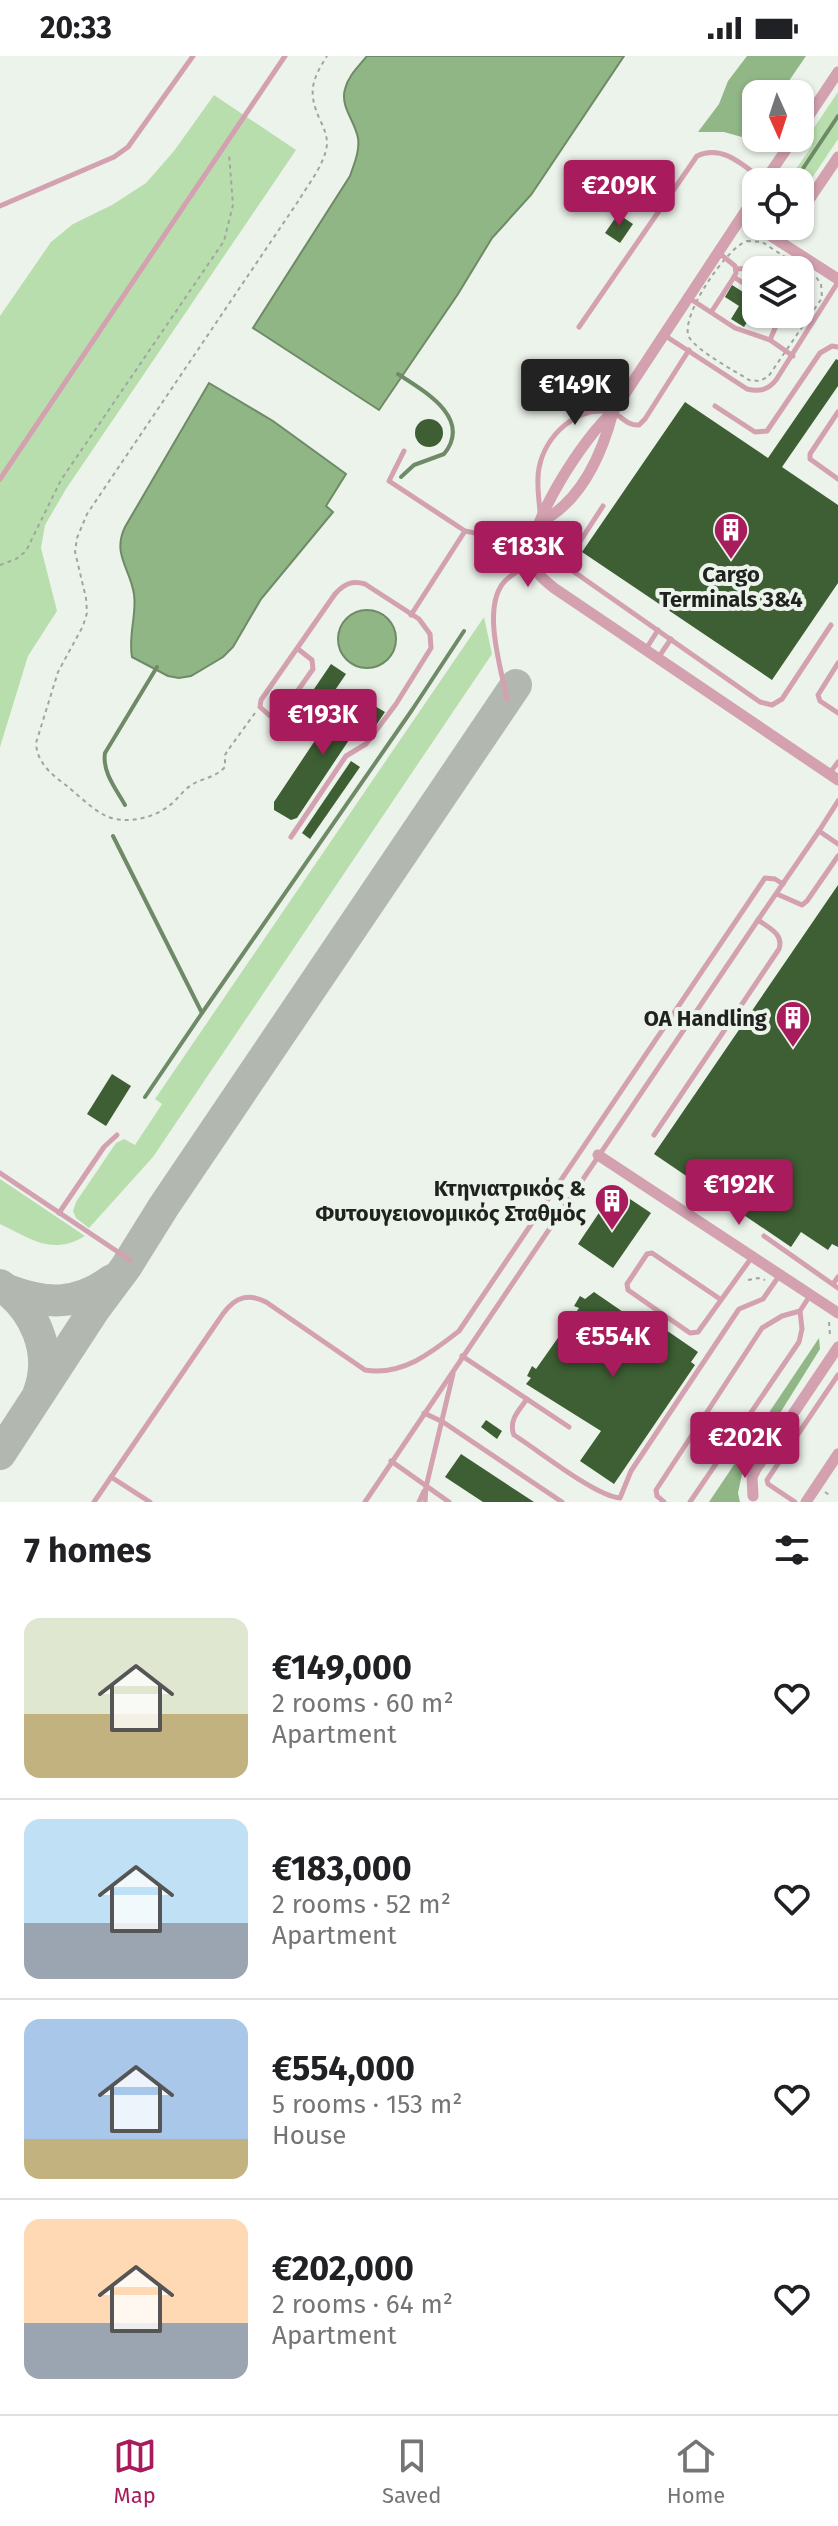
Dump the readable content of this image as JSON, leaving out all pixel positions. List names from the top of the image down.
{
  "places": {
    "building": ["Cargo Terminals 3&4", "OA Handling", "Κτηνιατρικός & Φυτουγειονομικός Σταθμός"]
  },
  "north": "bottom",
  "page": {
    "status": "20:33",
    "price": [
      "€209K",
      "€149K",
      "€183K",
      "€193K",
      "€192K",
      "€554K",
      "€202K"
    ],
    "heading": "7 homes",
    "list": [
      {
        "name": "€149,000",
        "note": "2 rooms · 60 m² · Apartment"
      },
      {
        "name": "€183,000",
        "note": "2 rooms · 52 m² · Apartment"
      },
      {
        "name": "€554,000",
        "note": "5 rooms · 153 m² · House"
      },
      {
        "name": "€202,000",
        "note": "2 rooms · 64 m² · Apartment"
      }
    ],
    "tabs": ["Map", "Saved", "Home"]
  }
}
